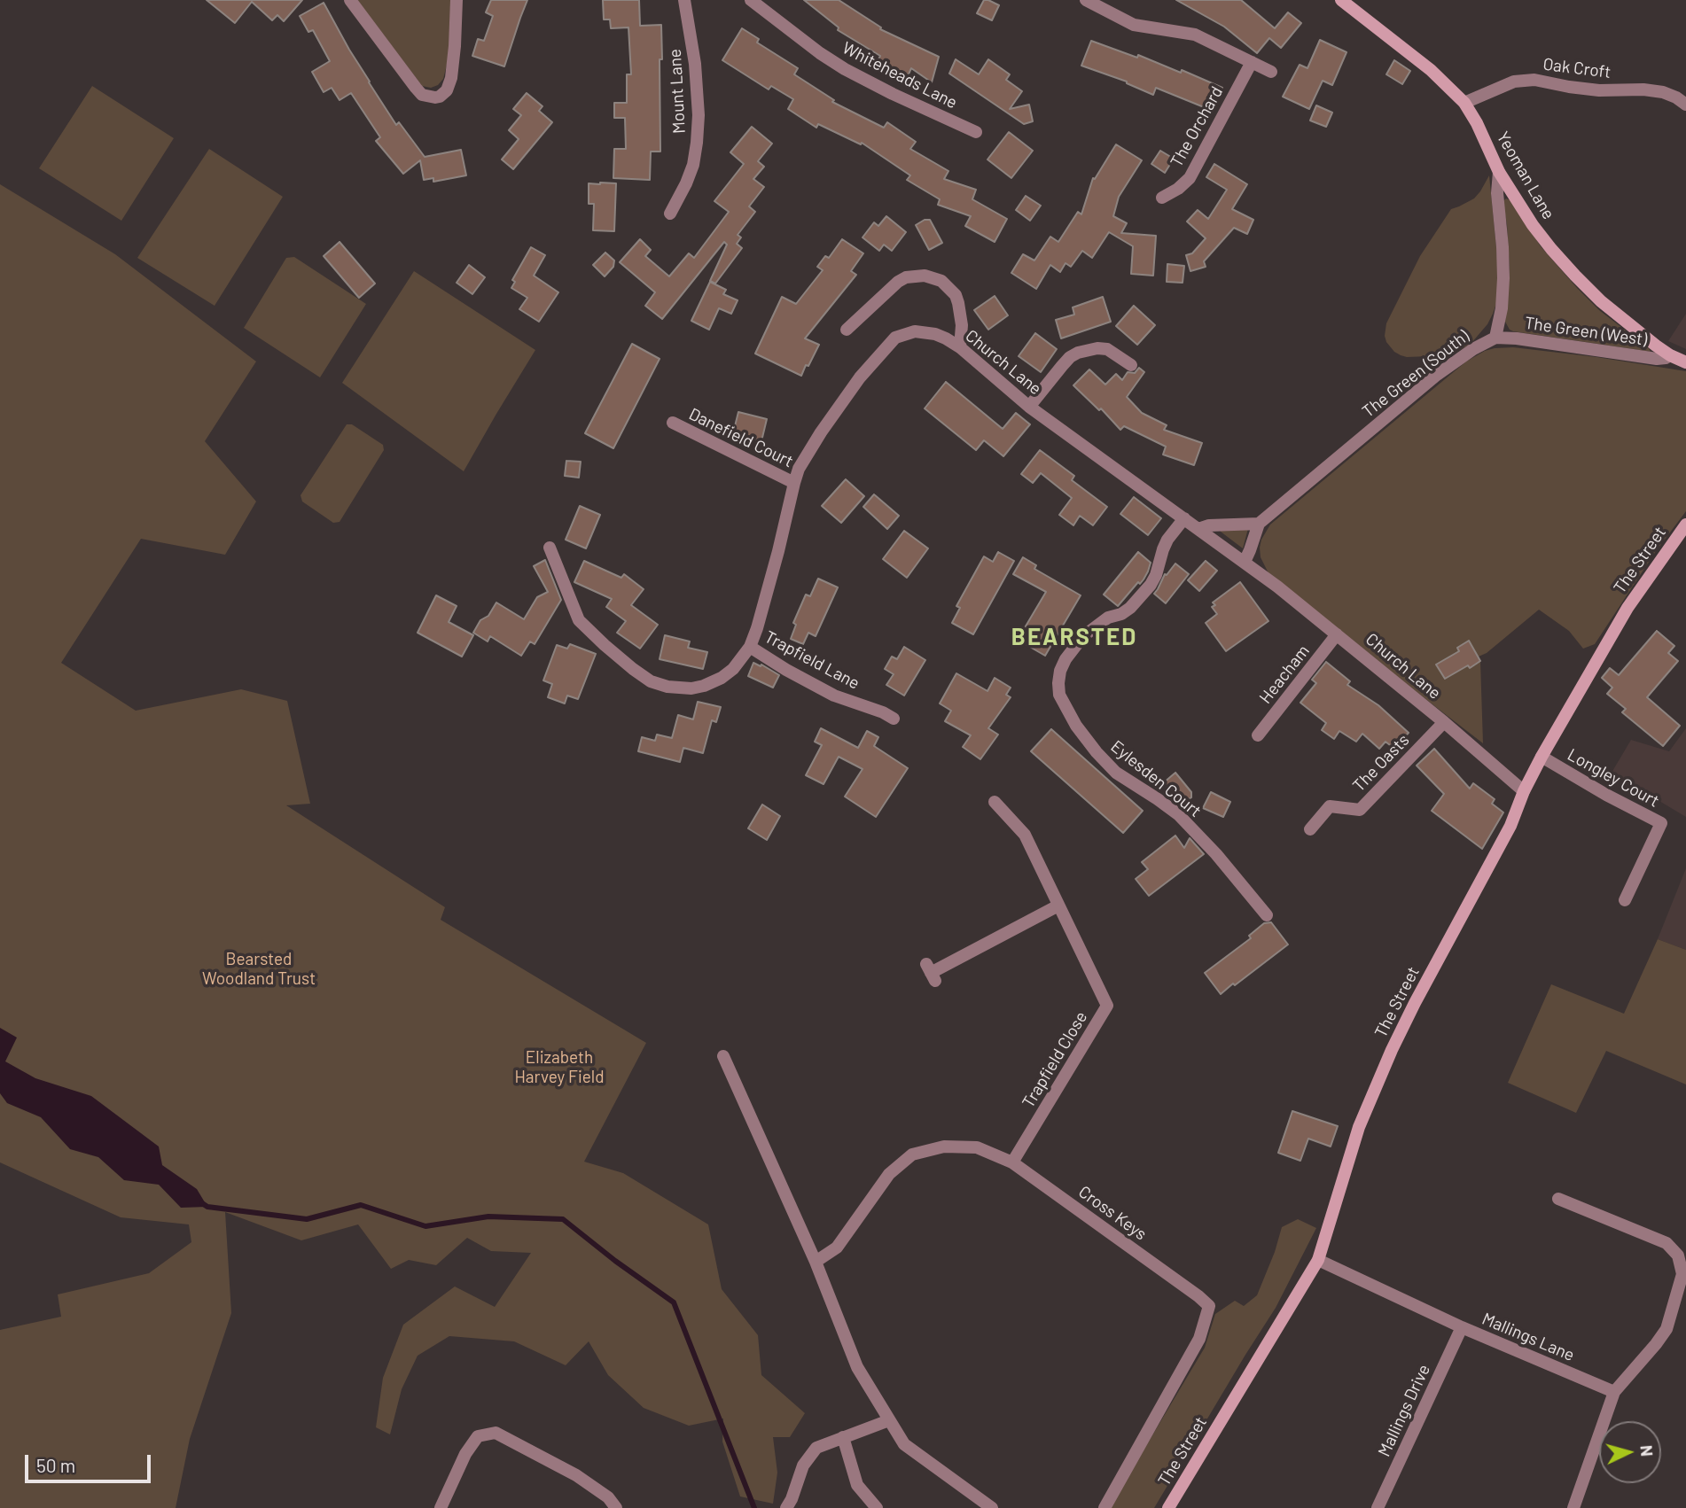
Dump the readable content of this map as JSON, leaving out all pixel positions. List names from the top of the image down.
{
  "streets": {
    "street": [
      "Oak Croft",
      "Whiteheads Lane",
      "Mount Lane",
      "The Orchard",
      "Yeoman Lane",
      "The Green (West)",
      "Church Lane",
      "The Green (South)",
      "Danefield Court",
      "The Street",
      "Trapfield Lane",
      "Heacham",
      "The Oasts",
      "Longley Court",
      "Eylesden Court",
      "Trapfield Close",
      "Cross Keys",
      "Mallings Lane",
      "Mallings Drive"
    ]
  },
  "crossings": [
    ["Oak Croft", "Yeoman Lane"],
    ["Yeoman Lane", "The Green (West)"],
    ["Yeoman Lane", "The Green (South)"],
    ["The Green (West)", "The Green (South)"],
    ["Church Lane", "The Green (South)"],
    ["Church Lane", "Danefield Court"],
    ["Church Lane", "The Street"],
    ["Church Lane", "Trapfield Lane"],
    ["Church Lane", "Heacham"],
    ["Church Lane", "The Oasts"],
    ["Church Lane", "Eylesden Court"],
    ["The Street", "Longley Court"],
    ["The Street", "Mallings Lane"],
    ["Trapfield Close", "Cross Keys"],
    ["Mallings Lane", "Mallings Drive"]
  ],
  "districts": ["BEARSTED"],
  "parks": ["Bearsted Woodland Trust", "Elizabeth Harvey Field"],
  "scale_bar": "50 m",
  "north": "right"
}
